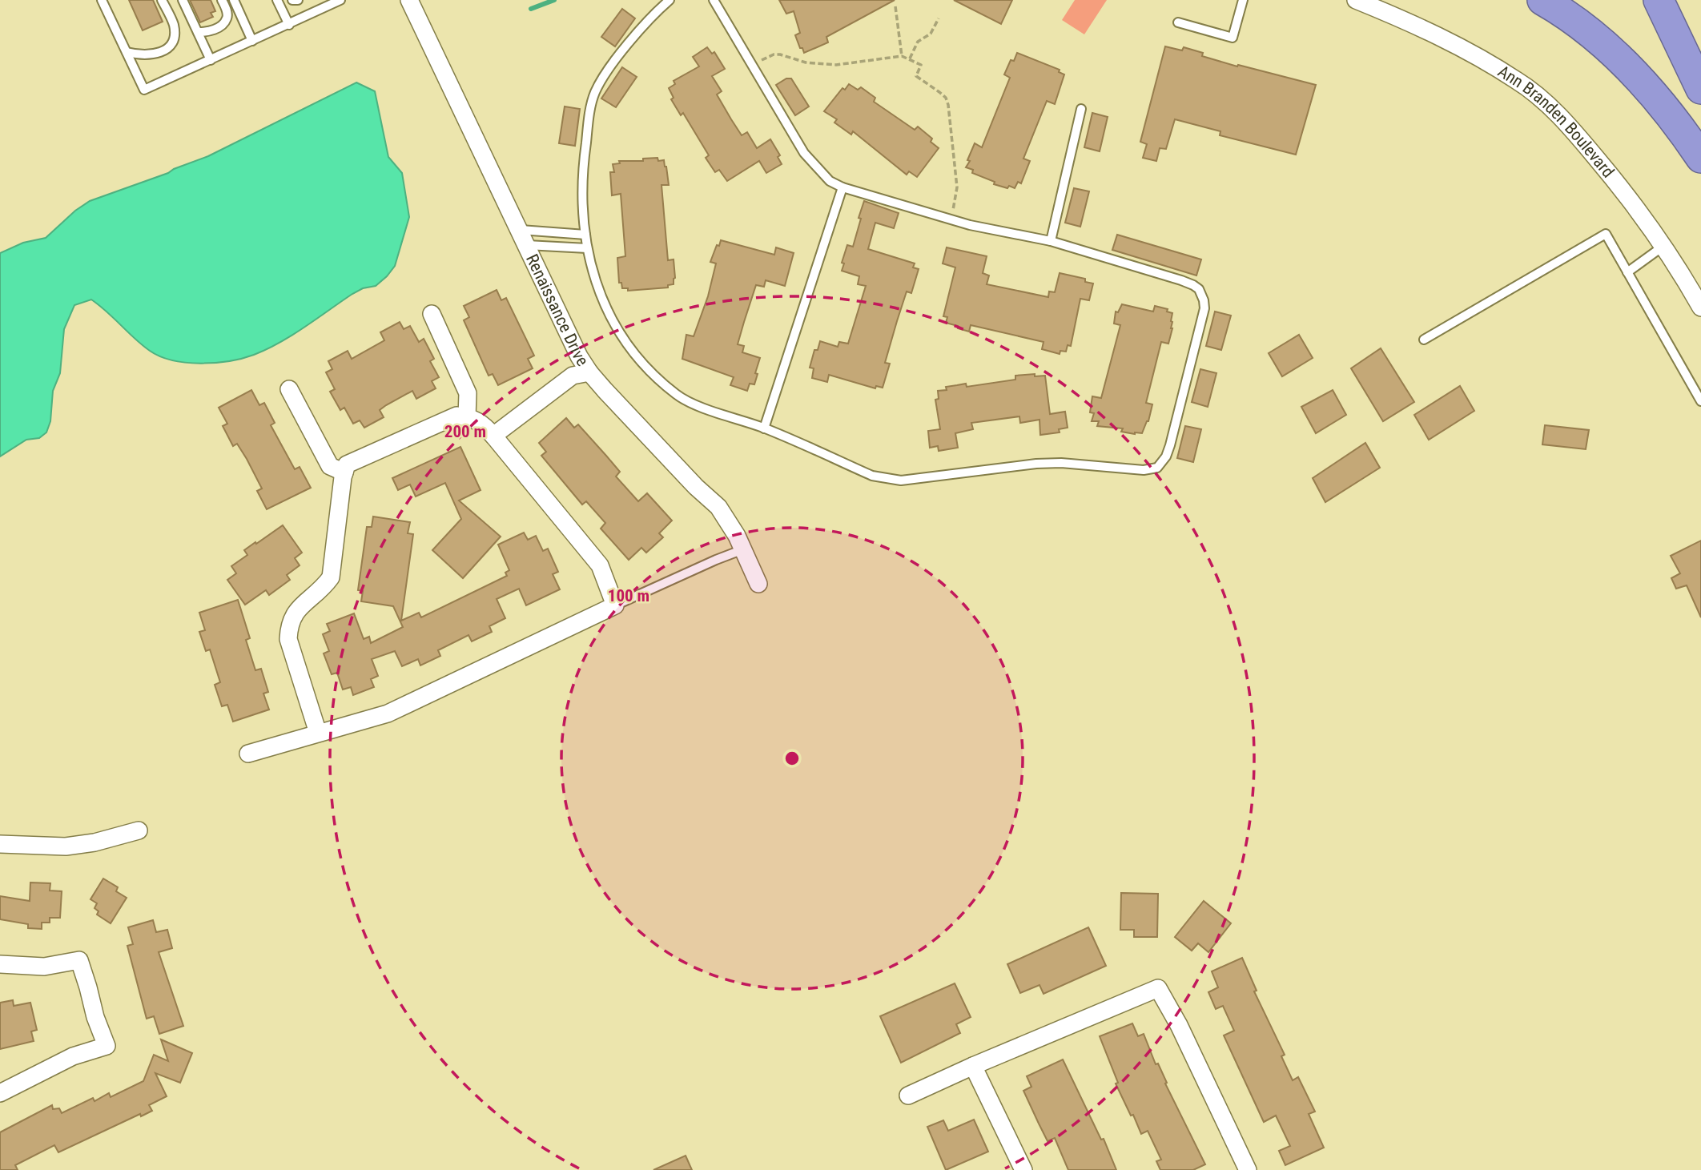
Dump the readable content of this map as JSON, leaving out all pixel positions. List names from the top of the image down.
{
  "streets": {
    "street": ["Ann Branden Boulevard", "Renaissance Drive"]
  },
  "rings": ["200 m", "100 m"]
}
